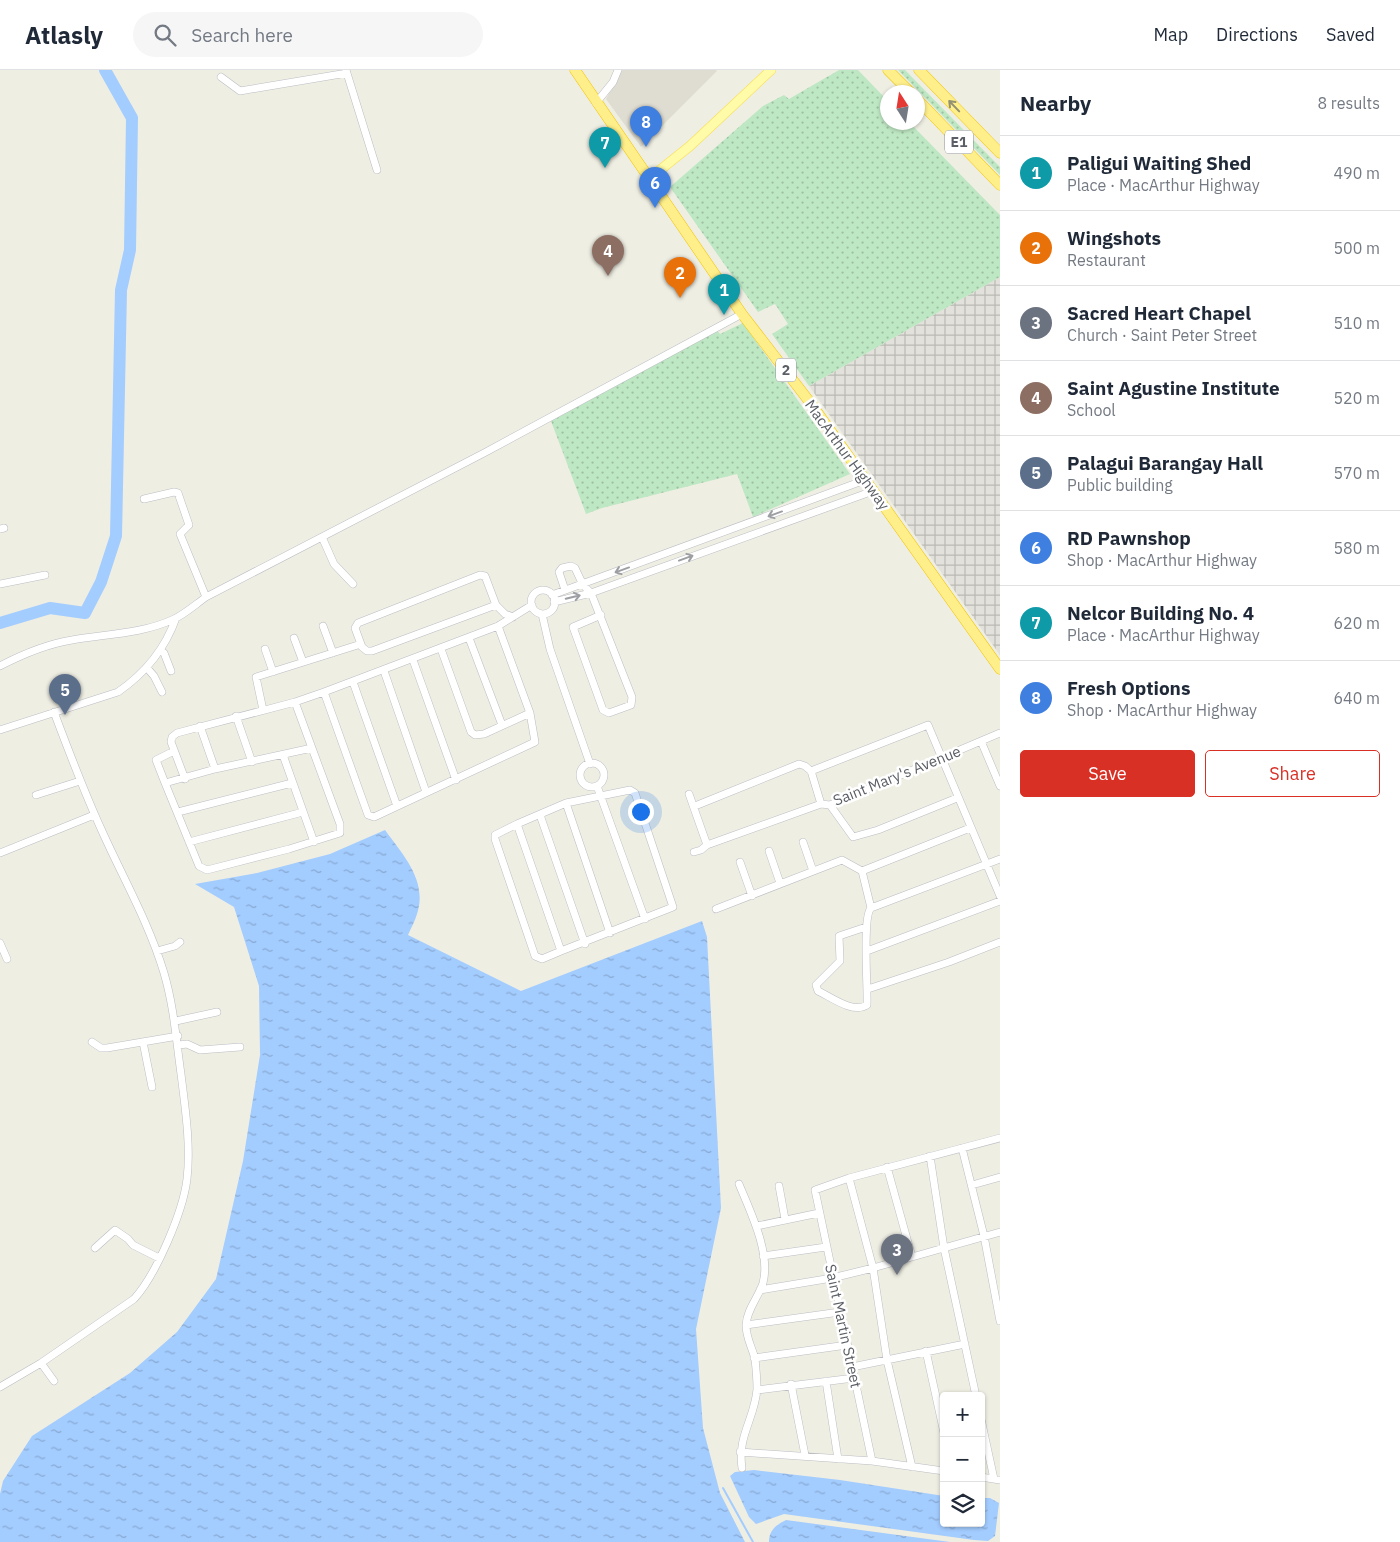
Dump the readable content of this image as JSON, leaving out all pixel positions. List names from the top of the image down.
{
  "streets": {
    "highway": ["E1", "2", "MacArthur Highway"],
    "street": ["Saint Mary's Avenue", "Saint Martin Street"]
  },
  "north": "top",
  "page": {
    "header": "Atlasly",
    "search": "Search here",
    "nav": ["Map", "Directions", "Saved"],
    "heading": ["Nearby", "8 results"],
    "pins": [
      "8",
      "7",
      "6",
      "4",
      "2",
      "1",
      "5",
      "3"
    ],
    "list": [
      {
        "mark": "1",
        "name": "Paligui Waiting Shed",
        "note": "Place · MacArthur Highway",
        "value": "490 m"
      },
      {
        "mark": "2",
        "name": "Wingshots",
        "note": "Restaurant",
        "value": "500 m"
      },
      {
        "mark": "3",
        "name": "Sacred Heart Chapel",
        "note": "Church · Saint Peter Street",
        "value": "510 m"
      },
      {
        "mark": "4",
        "name": "Saint Agustine Institute",
        "note": "School",
        "value": "520 m"
      },
      {
        "mark": "5",
        "name": "Palagui Barangay Hall",
        "note": "Public building",
        "value": "570 m"
      },
      {
        "mark": "6",
        "name": "RD Pawnshop",
        "note": "Shop · MacArthur Highway",
        "value": "580 m"
      },
      {
        "mark": "7",
        "name": "Nelcor Building No. 4",
        "note": "Place · MacArthur Highway",
        "value": "620 m"
      },
      {
        "mark": "8",
        "name": "Fresh Options",
        "note": "Shop · MacArthur Highway",
        "value": "640 m"
      }
    ],
    "buttons": ["Save", "Share"],
    "map_buttons": ["+", "−"]
  }
}
